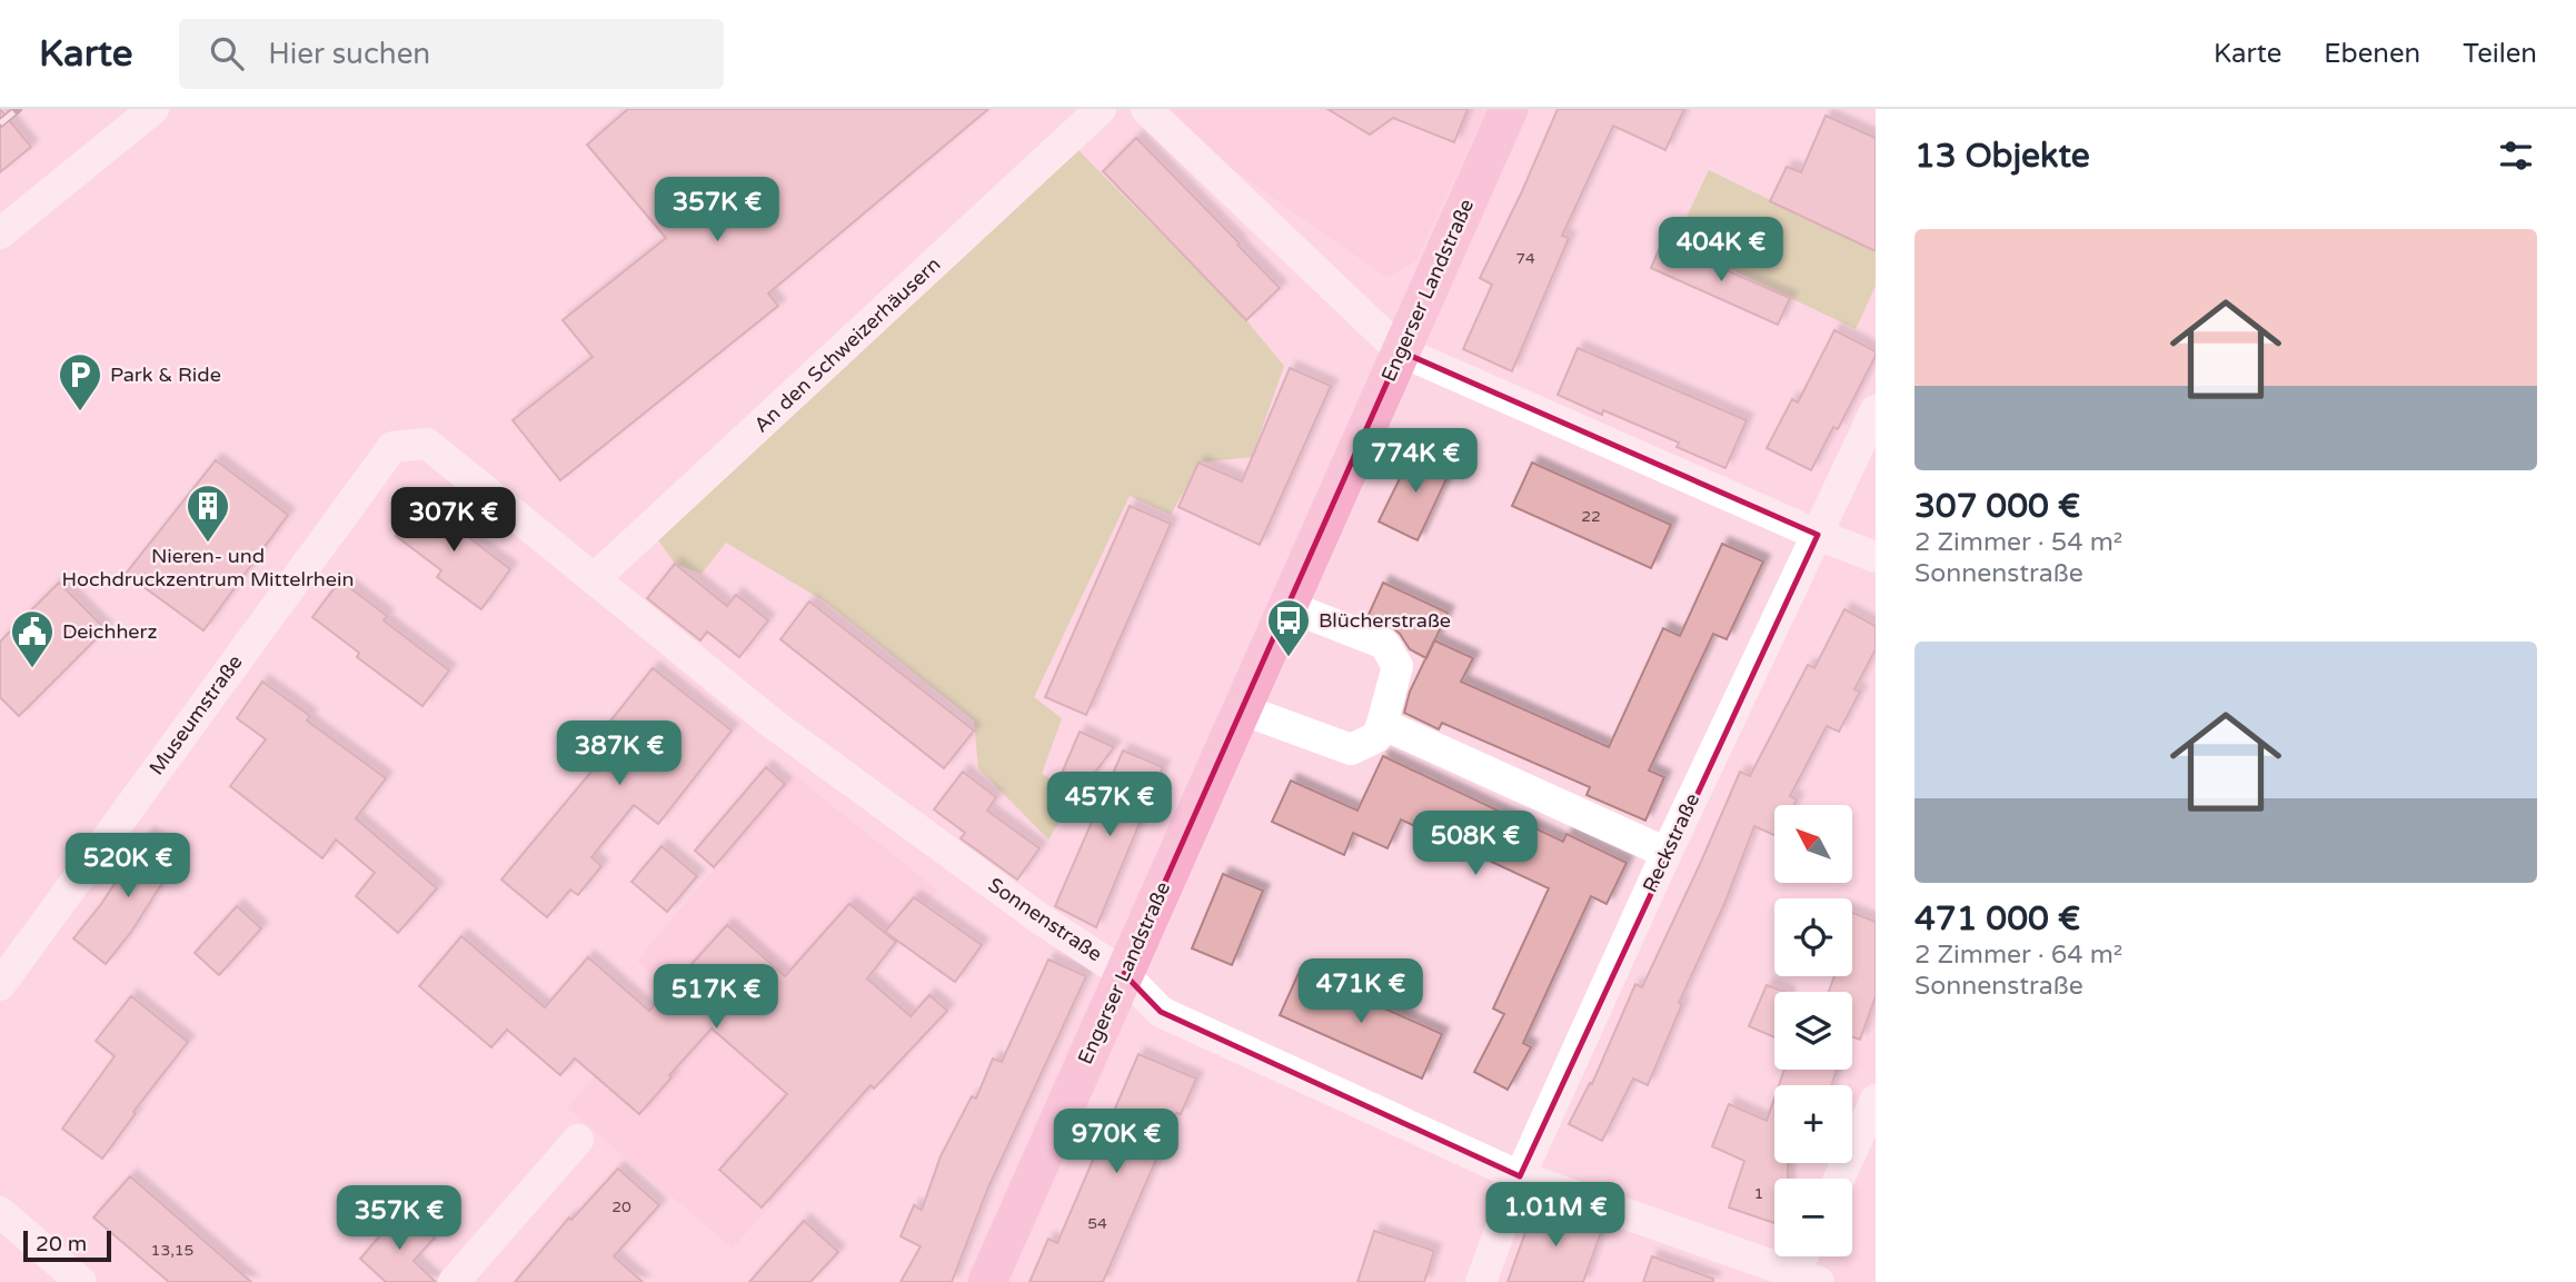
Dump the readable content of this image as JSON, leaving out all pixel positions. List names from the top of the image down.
{
  "streets": {
    "main road": ["Engerser Landstraße"],
    "street": [
      "An den Schweizerhäusern",
      "Museumstraße",
      "Reckstraße",
      "Sonnenstraße"
    ]
  },
  "crossings": [
    ["Engerser Landstraße", "Sonnenstraße"],
    ["An den Schweizerhäusern", "Sonnenstraße"],
    ["Museumstraße", "Sonnenstraße"],
    ["Reckstraße", "Sonnenstraße"]
  ],
  "places": {
    "parking": ["Park & Ride"],
    "building": ["Nieren- und Hochdruckzentrum Mittelrhein"],
    "bus stop": ["Blücherstraße"],
    "public building": ["Deichherz"]
  },
  "house_numbers": [
    "74",
    "22",
    "1",
    "20",
    "54",
    "13,15"
  ],
  "scale_bar": "20 m",
  "north": "top left",
  "page": {
    "header": "Karte",
    "search": "Hier suchen",
    "nav": ["Karte", "Ebenen", "Teilen"],
    "heading": "13 Objekte",
    "price": [
      "357K €",
      "404K €",
      "774K €",
      "307K €",
      "387K €",
      "457K €",
      "508K €",
      "520K €",
      "471K €",
      "517K €",
      "970K €",
      "1.01M €",
      "357K €"
    ],
    "list": [
      {
        "name": "307 000 €",
        "note": "2 Zimmer · 54 m² · Sonnenstraße"
      },
      {
        "name": "471 000 €",
        "note": "2 Zimmer · 64 m² · Sonnenstraße"
      }
    ],
    "map_buttons": ["+", "−"],
    "scale": "20 m"
  }
}
